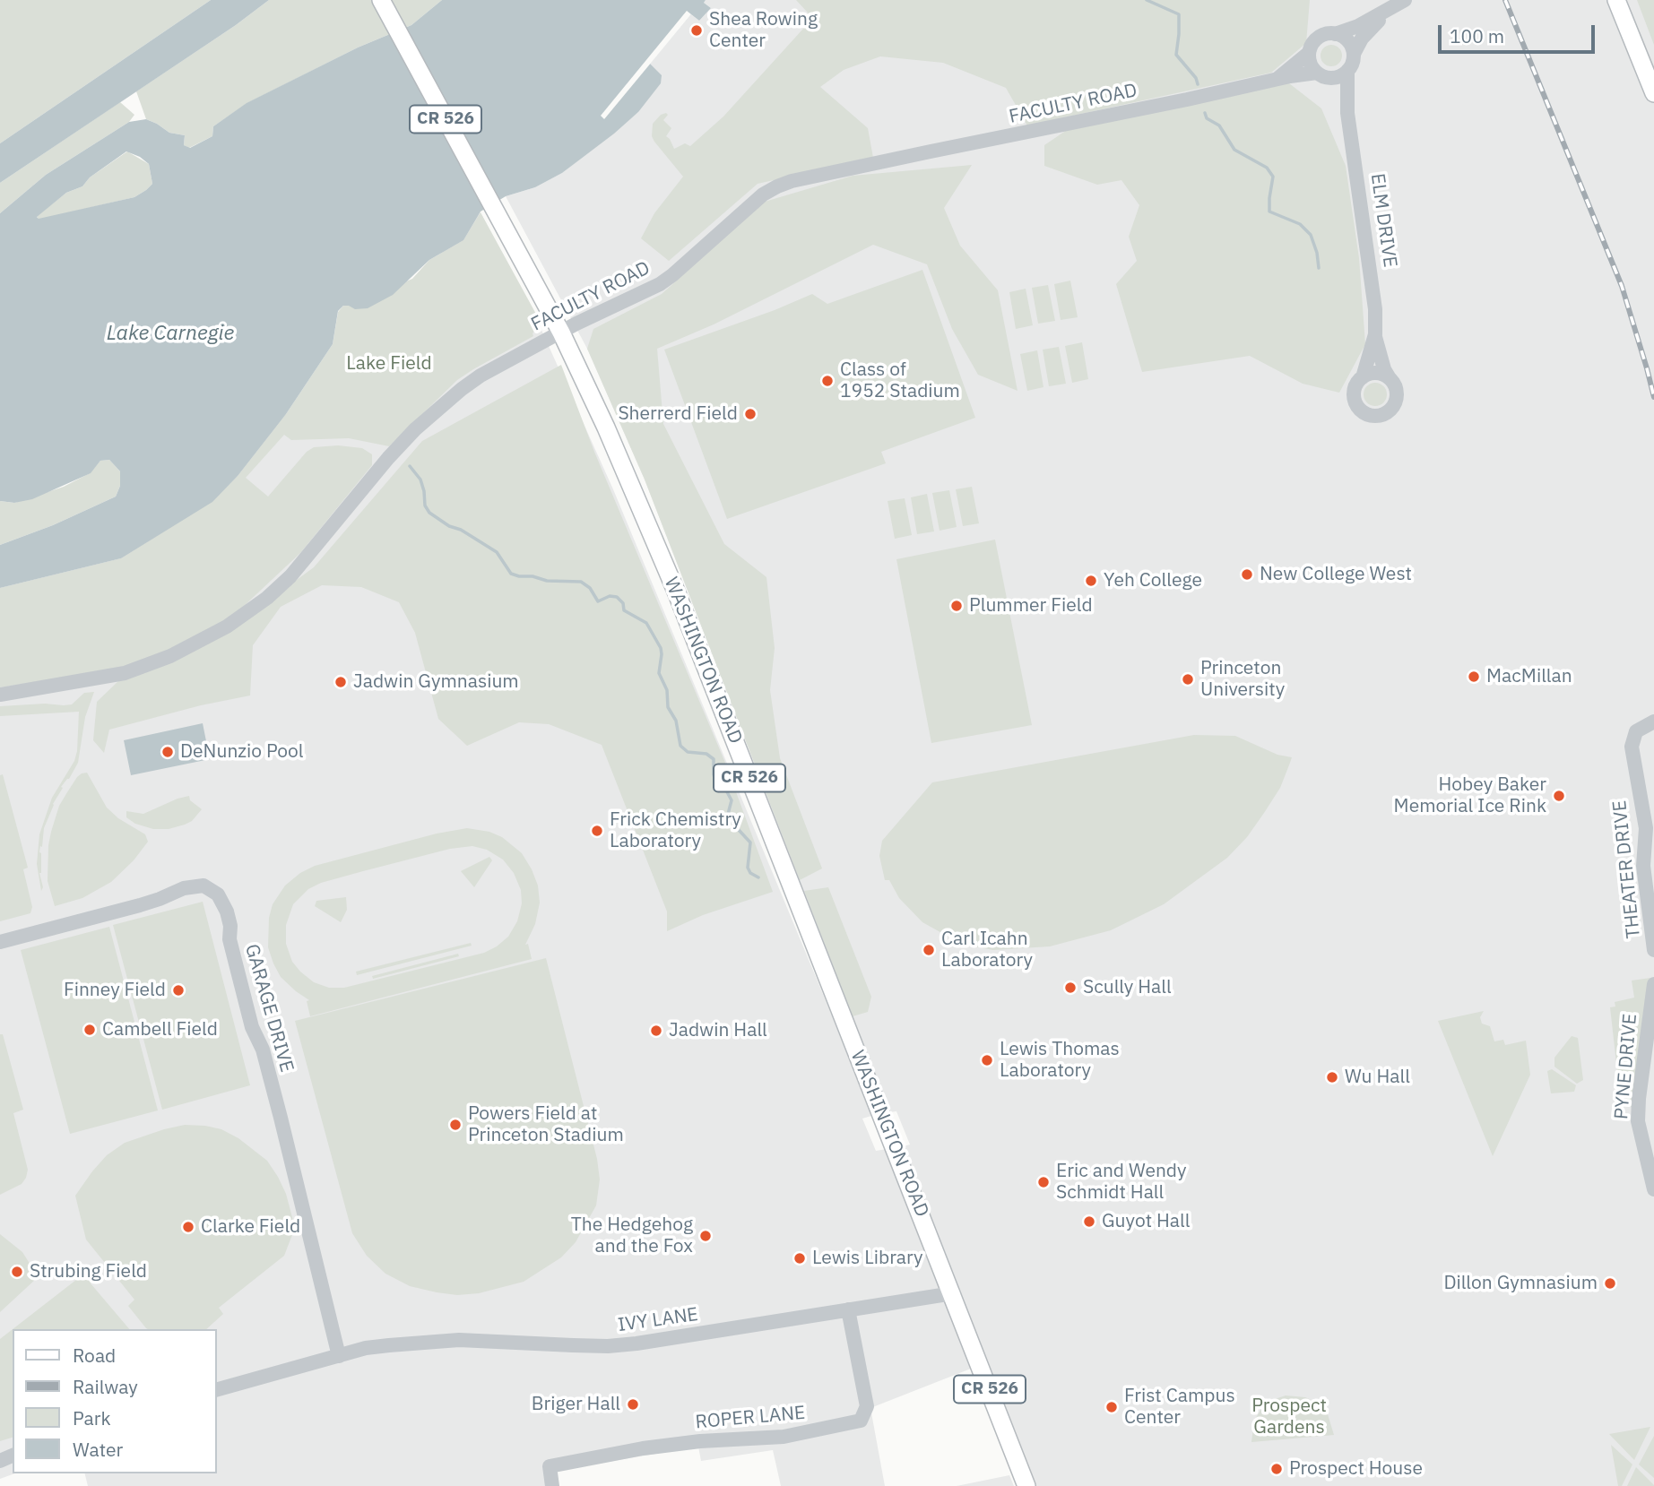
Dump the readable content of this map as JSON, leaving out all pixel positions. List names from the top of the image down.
{
  "streets": {
    "main road": ["CR 526", "WASHINGTON ROAD"],
    "street": [
      "FACULTY ROAD",
      "ELM DRIVE",
      "THEATER DRIVE",
      "GARAGE DRIVE",
      "PYNE DRIVE",
      "IVY LANE",
      "ROPER LANE"
    ]
  },
  "crossings": [
    ["FACULTY ROAD", "ELM DRIVE"],
    ["FACULTY ROAD", "WASHINGTON ROAD"],
    ["WASHINGTON ROAD", "IVY LANE"],
    ["GARAGE DRIVE", "IVY LANE"],
    ["IVY LANE", "ROPER LANE"]
  ],
  "water": ["Lake Carnegie"],
  "parks": ["Lake Field", "Prospect Gardens"],
  "places": [
    "Shea Rowing Center",
    "Class of 1952 Stadium",
    "Sherrerd Field",
    "New College West",
    "Yeh College",
    "Plummer Field",
    "MacMillan",
    "Princeton University",
    "Jadwin Gymnasium",
    "DeNunzio Pool",
    "Hobey Baker Memorial Ice Rink",
    "Frick Chemistry Laboratory",
    "Carl Icahn Laboratory",
    "Scully Hall",
    "Finney Field",
    "Cambell Field",
    "Jadwin Hall",
    "Lewis Thomas Laboratory",
    "Wu Hall",
    "Powers Field at Princeton Stadium",
    "Eric and Wendy Schmidt Hall",
    "Guyot Hall",
    "Clarke Field",
    "The Hedgehog and the Fox",
    "Lewis Library",
    "Strubing Field",
    "Dillon Gymnasium",
    "Briger Hall",
    "Frist Campus Center",
    "Prospect House"
  ],
  "legend": [
    "Road",
    "Railway",
    "Park",
    "Water"
  ],
  "scale_bar": "100 m"
}
